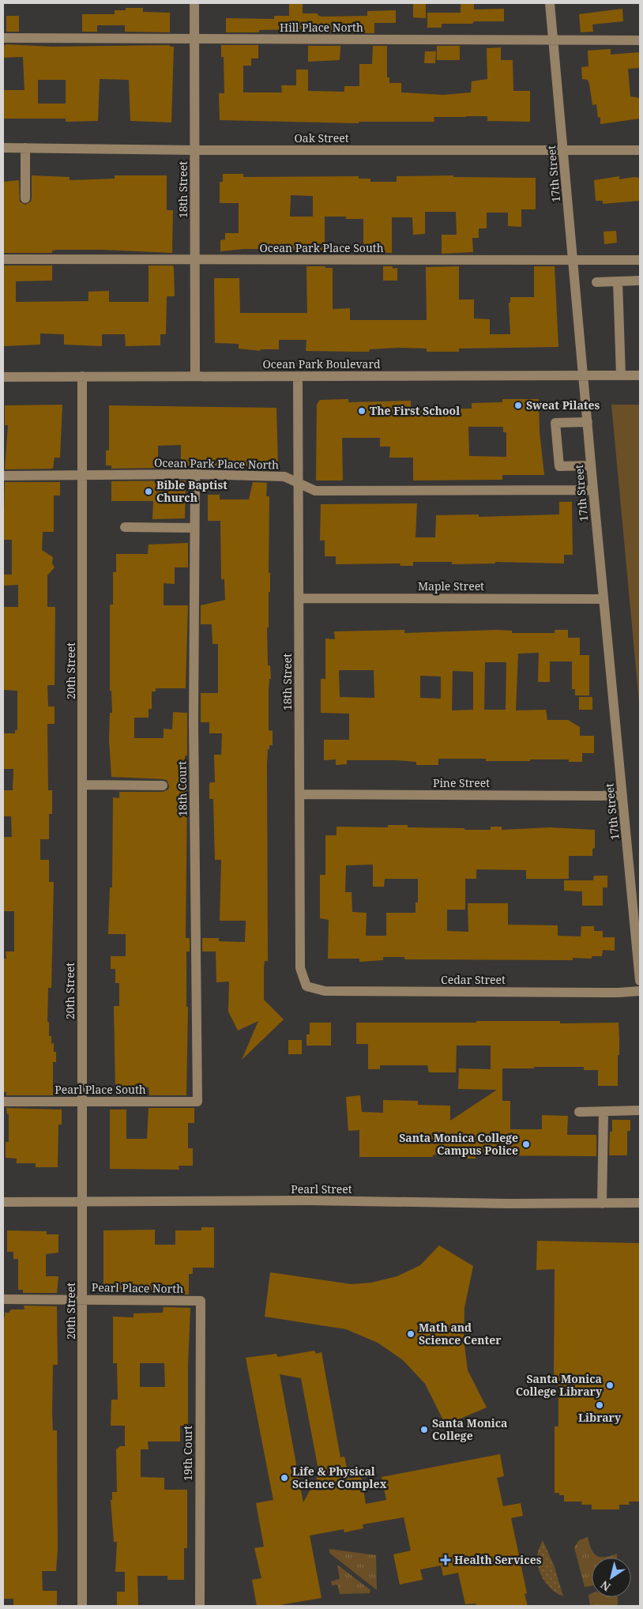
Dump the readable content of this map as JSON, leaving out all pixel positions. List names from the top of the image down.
{
  "streets": {
    "street": [
      "Hill Place North",
      "Oak Street",
      "17th Street",
      "18th Street",
      "Ocean Park Place South",
      "Ocean Park Boulevard",
      "Ocean Park Place North",
      "Maple Street",
      "20th Street",
      "Pine Street",
      "18th Court",
      "Cedar Street",
      "Pearl Place South",
      "Pearl Street",
      "Pearl Place North",
      "19th Court"
    ]
  },
  "crossings": [
    ["Hill Place North", "17th Street"],
    ["Hill Place North", "18th Street"],
    ["Oak Street", "17th Street"],
    ["Oak Street", "18th Street"],
    ["17th Street", "Ocean Park Place South"],
    ["17th Street", "Ocean Park Boulevard"],
    ["17th Street", "Ocean Park Place North"],
    ["17th Street", "Maple Street"],
    ["17th Street", "Pine Street"],
    ["18th Street", "Ocean Park Place South"],
    ["18th Street", "Ocean Park Boulevard"],
    ["18th Street", "Ocean Park Place North"],
    ["18th Street", "Maple Street"],
    ["18th Street", "Pine Street"],
    ["18th Street", "Cedar Street"],
    ["Ocean Park Boulevard", "20th Street"],
    ["Ocean Park Place North", "20th Street"],
    ["Ocean Park Place North", "18th Court"],
    ["20th Street", "Pearl Place South"],
    ["20th Street", "Pearl Street"],
    ["20th Street", "Pearl Place North"],
    ["18th Court", "Pearl Place South"],
    ["Pearl Place North", "19th Court"]
  ],
  "places": {
    "other": [
      "Sweat Pilates",
      "The First School",
      "Bible Baptist Church",
      "Santa Monica College Campus Police",
      "Math and Science Center",
      "Santa Monica College Library",
      "Library",
      "Santa Monica College",
      "Life & Physical Science Complex"
    ],
    "health": ["Health Services"]
  },
  "north": "bottom left"
}
